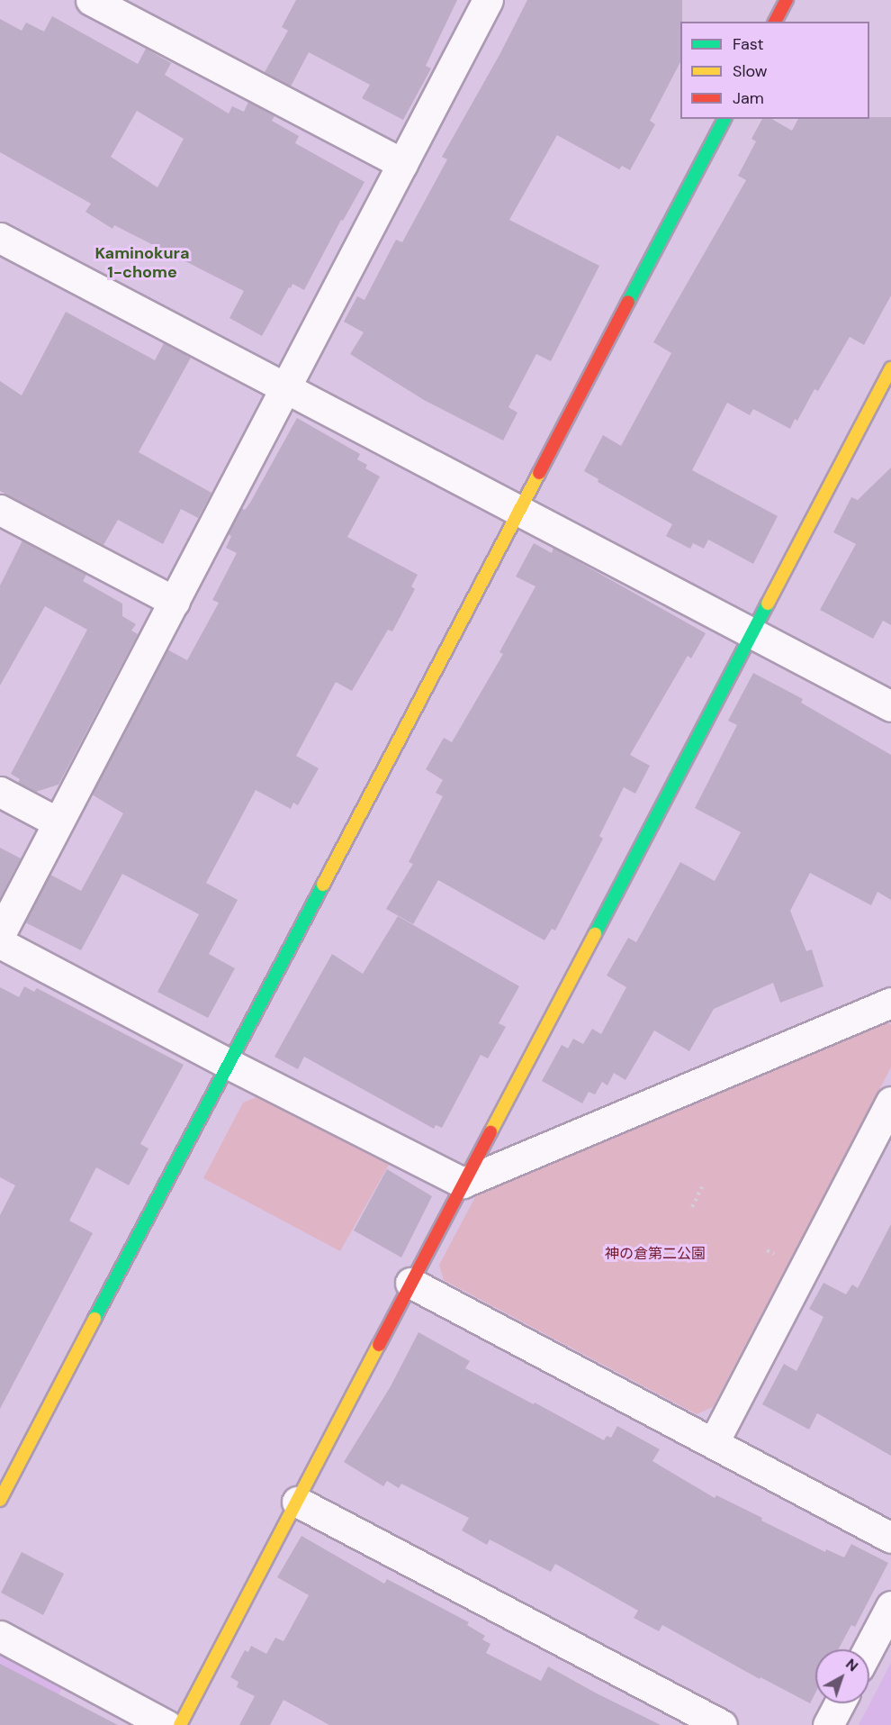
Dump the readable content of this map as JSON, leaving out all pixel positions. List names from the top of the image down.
{
  "districts": ["Kaminokura 1-chome"],
  "parks": ["神の倉第二公園"],
  "legend": ["Fast", "Slow", "Jam"],
  "north": "top right"
}
